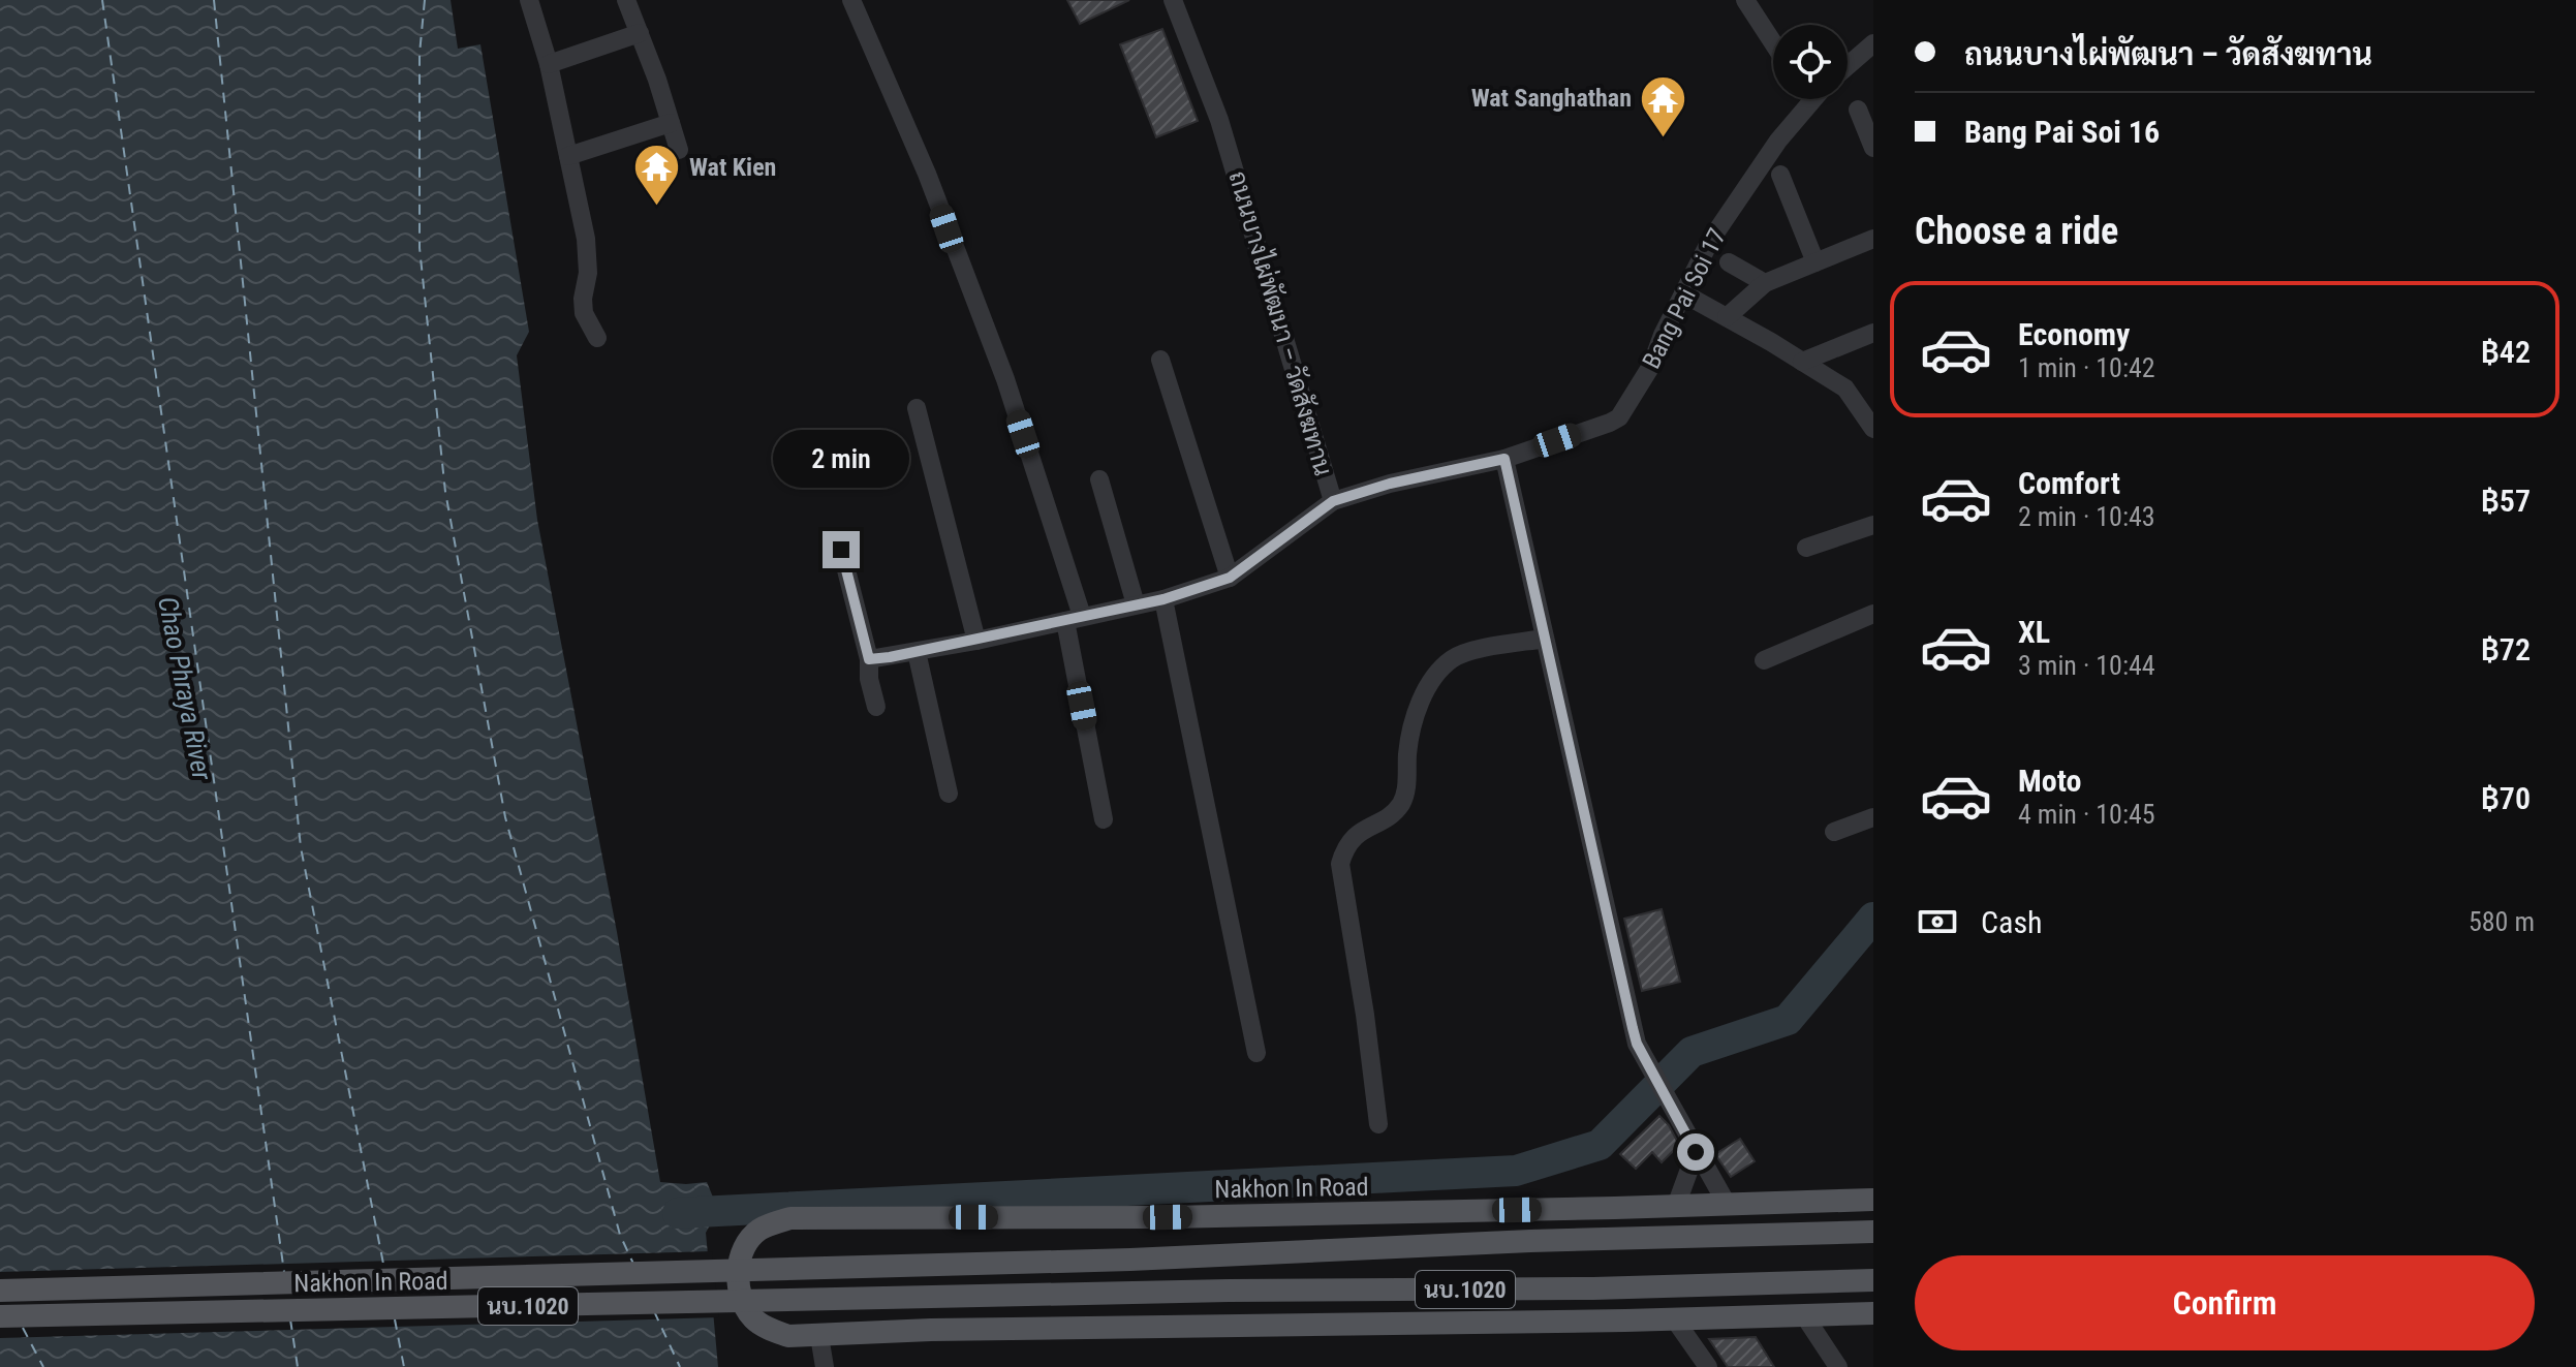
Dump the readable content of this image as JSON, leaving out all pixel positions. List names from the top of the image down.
{
  "streets": {
    "main road": ["Nakhon In Road", "นบ.1020"],
    "street": ["Bang Pai Soi 17", "ถนนบางไผ่พัฒนา – วัดสังฆทาน"]
  },
  "crossings": [
    ["Bang Pai Soi 17", "ถนนบางไผ่พัฒนา – วัดสังฆทาน"]
  ],
  "water": ["Chao Phraya River"],
  "places": {
    "temple": ["Wat Sanghathan", "Wat Kien"]
  },
  "page": {
    "banner": ["ถนนบางไผ่พัฒนา – วัดสังฆทาน", "Bang Pai Soi 16"],
    "heading": "Choose a ride",
    "list": [
      {
        "name": "Economy",
        "note": "1 min · 10:42",
        "value": "฿42"
      },
      {
        "name": "Comfort",
        "note": "2 min · 10:43",
        "value": "฿57"
      },
      {
        "name": "XL",
        "note": "3 min · 10:44",
        "value": "฿72"
      },
      {
        "name": "Moto",
        "note": "4 min · 10:45",
        "value": "฿70"
      }
    ],
    "bubble": "2 min",
    "pay": ["Cash", "580 m"],
    "buttons": "Confirm"
  }
}
